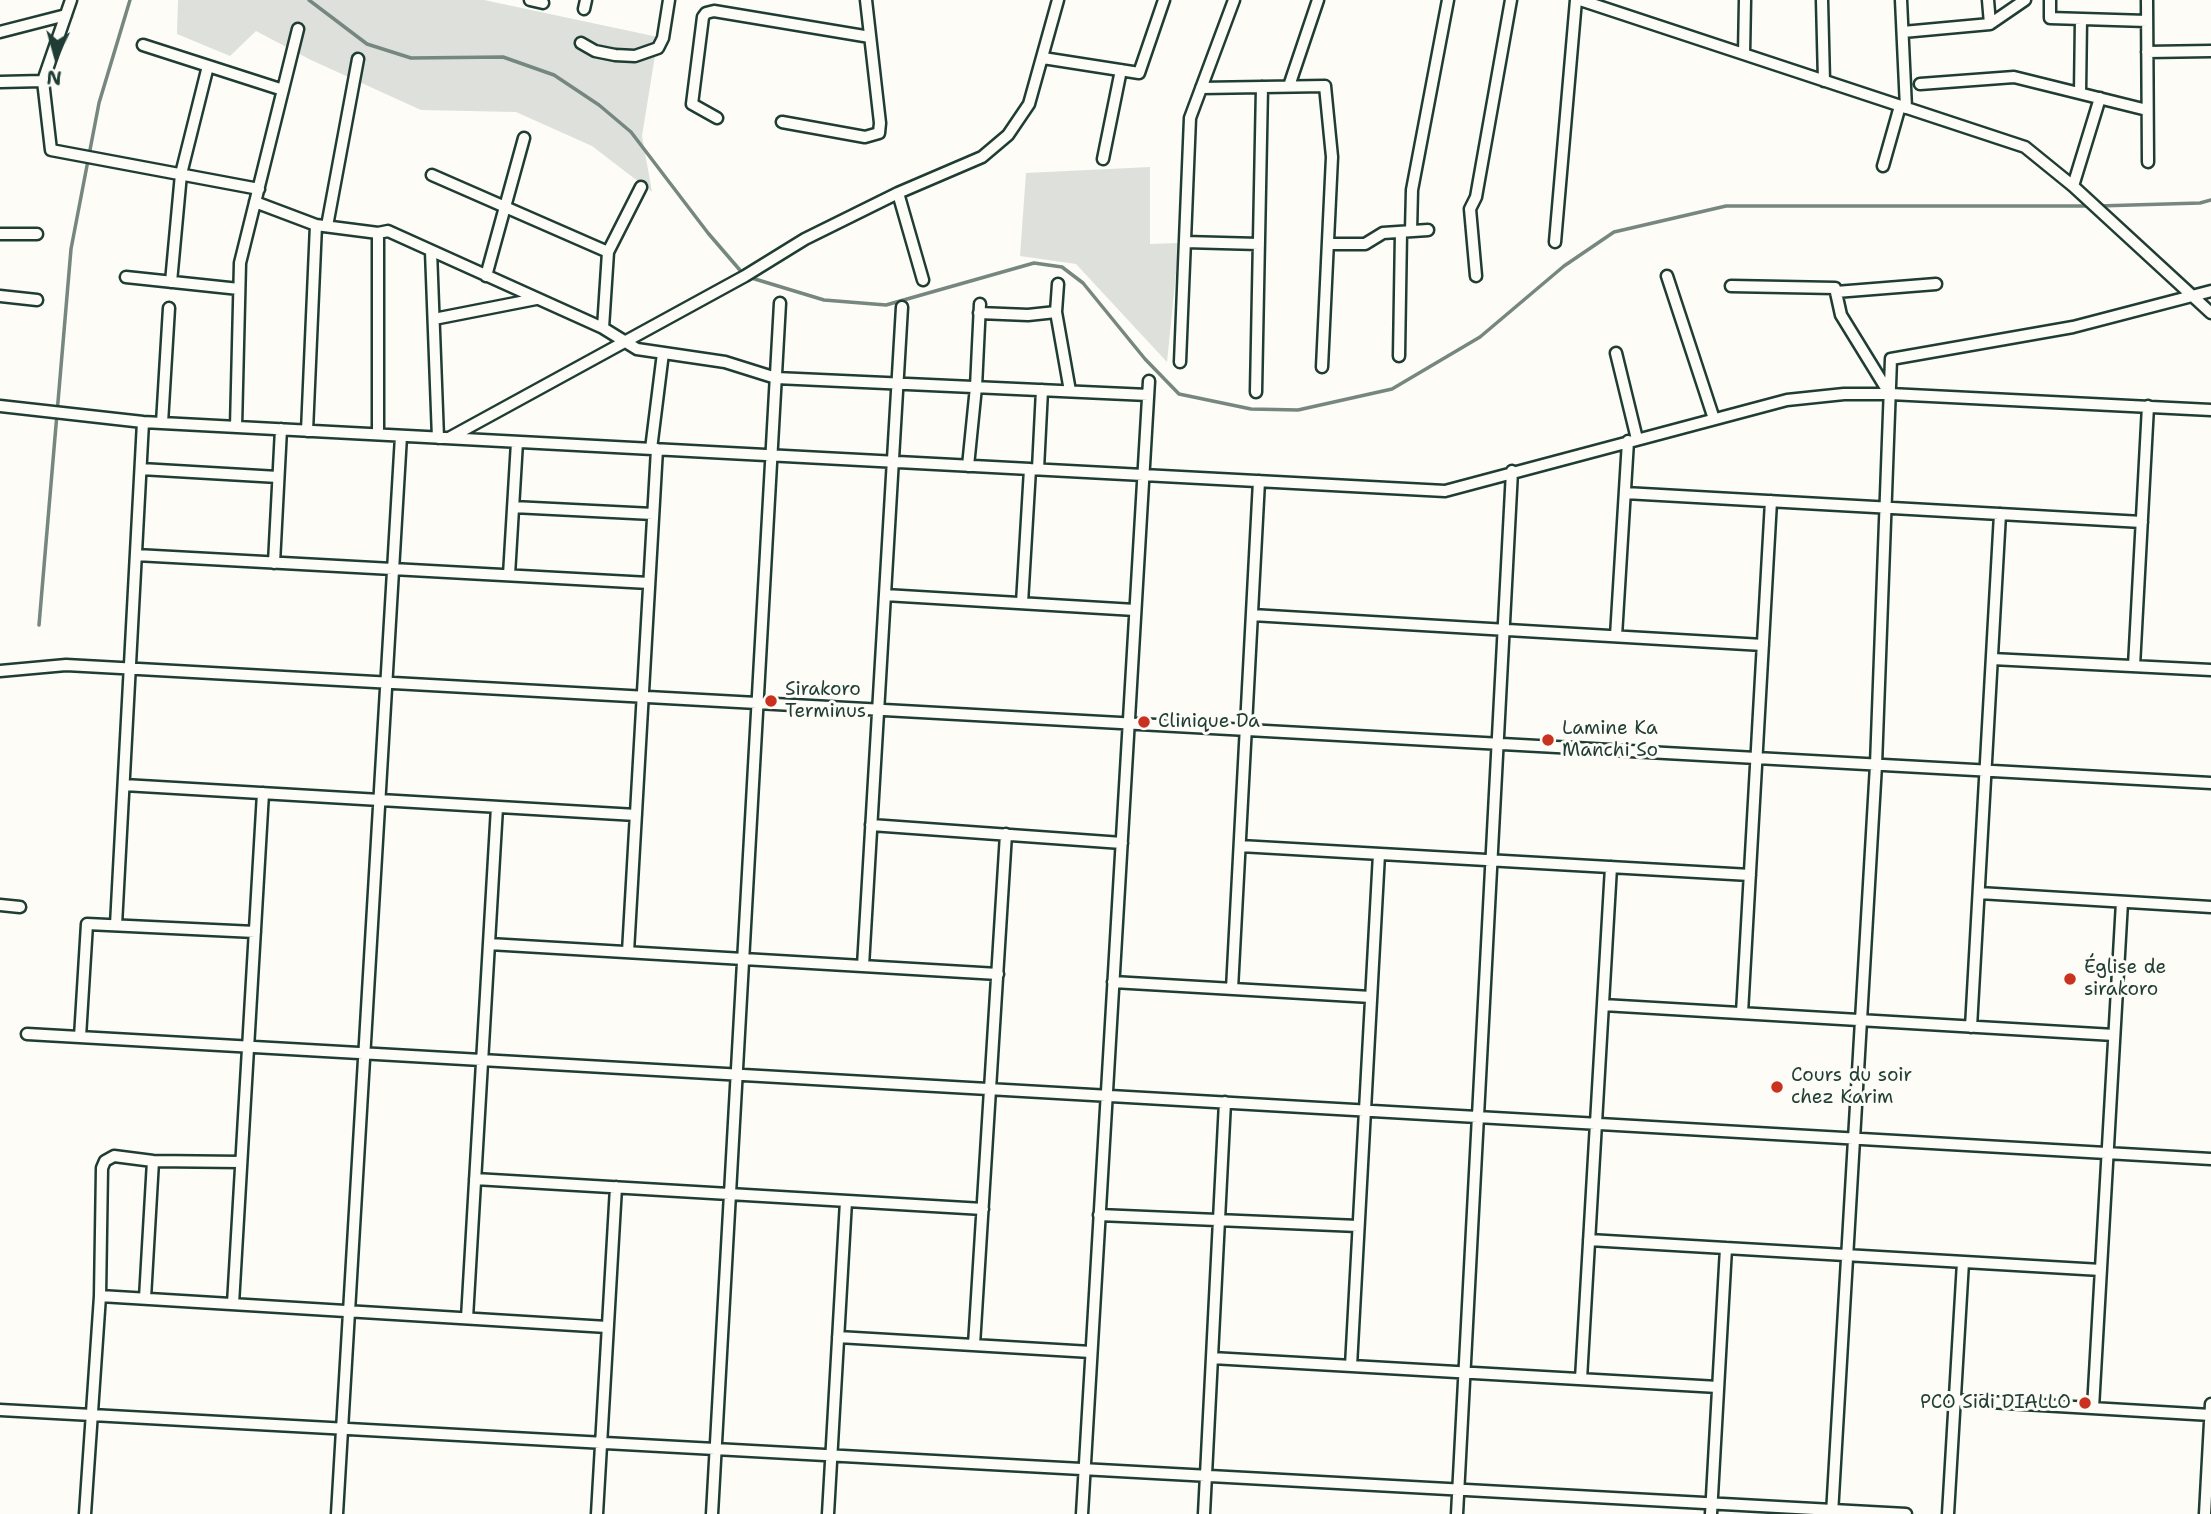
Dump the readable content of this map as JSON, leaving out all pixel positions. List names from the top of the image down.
{
  "places": [
    "Sirakoro Terminus",
    "Clinique Da",
    "Lamine Ka Manchi So",
    "Église de sirakoro",
    "Cours du soir chez Karim",
    "PCO Sidi DIALLO"
  ],
  "north": "bottom"
}
